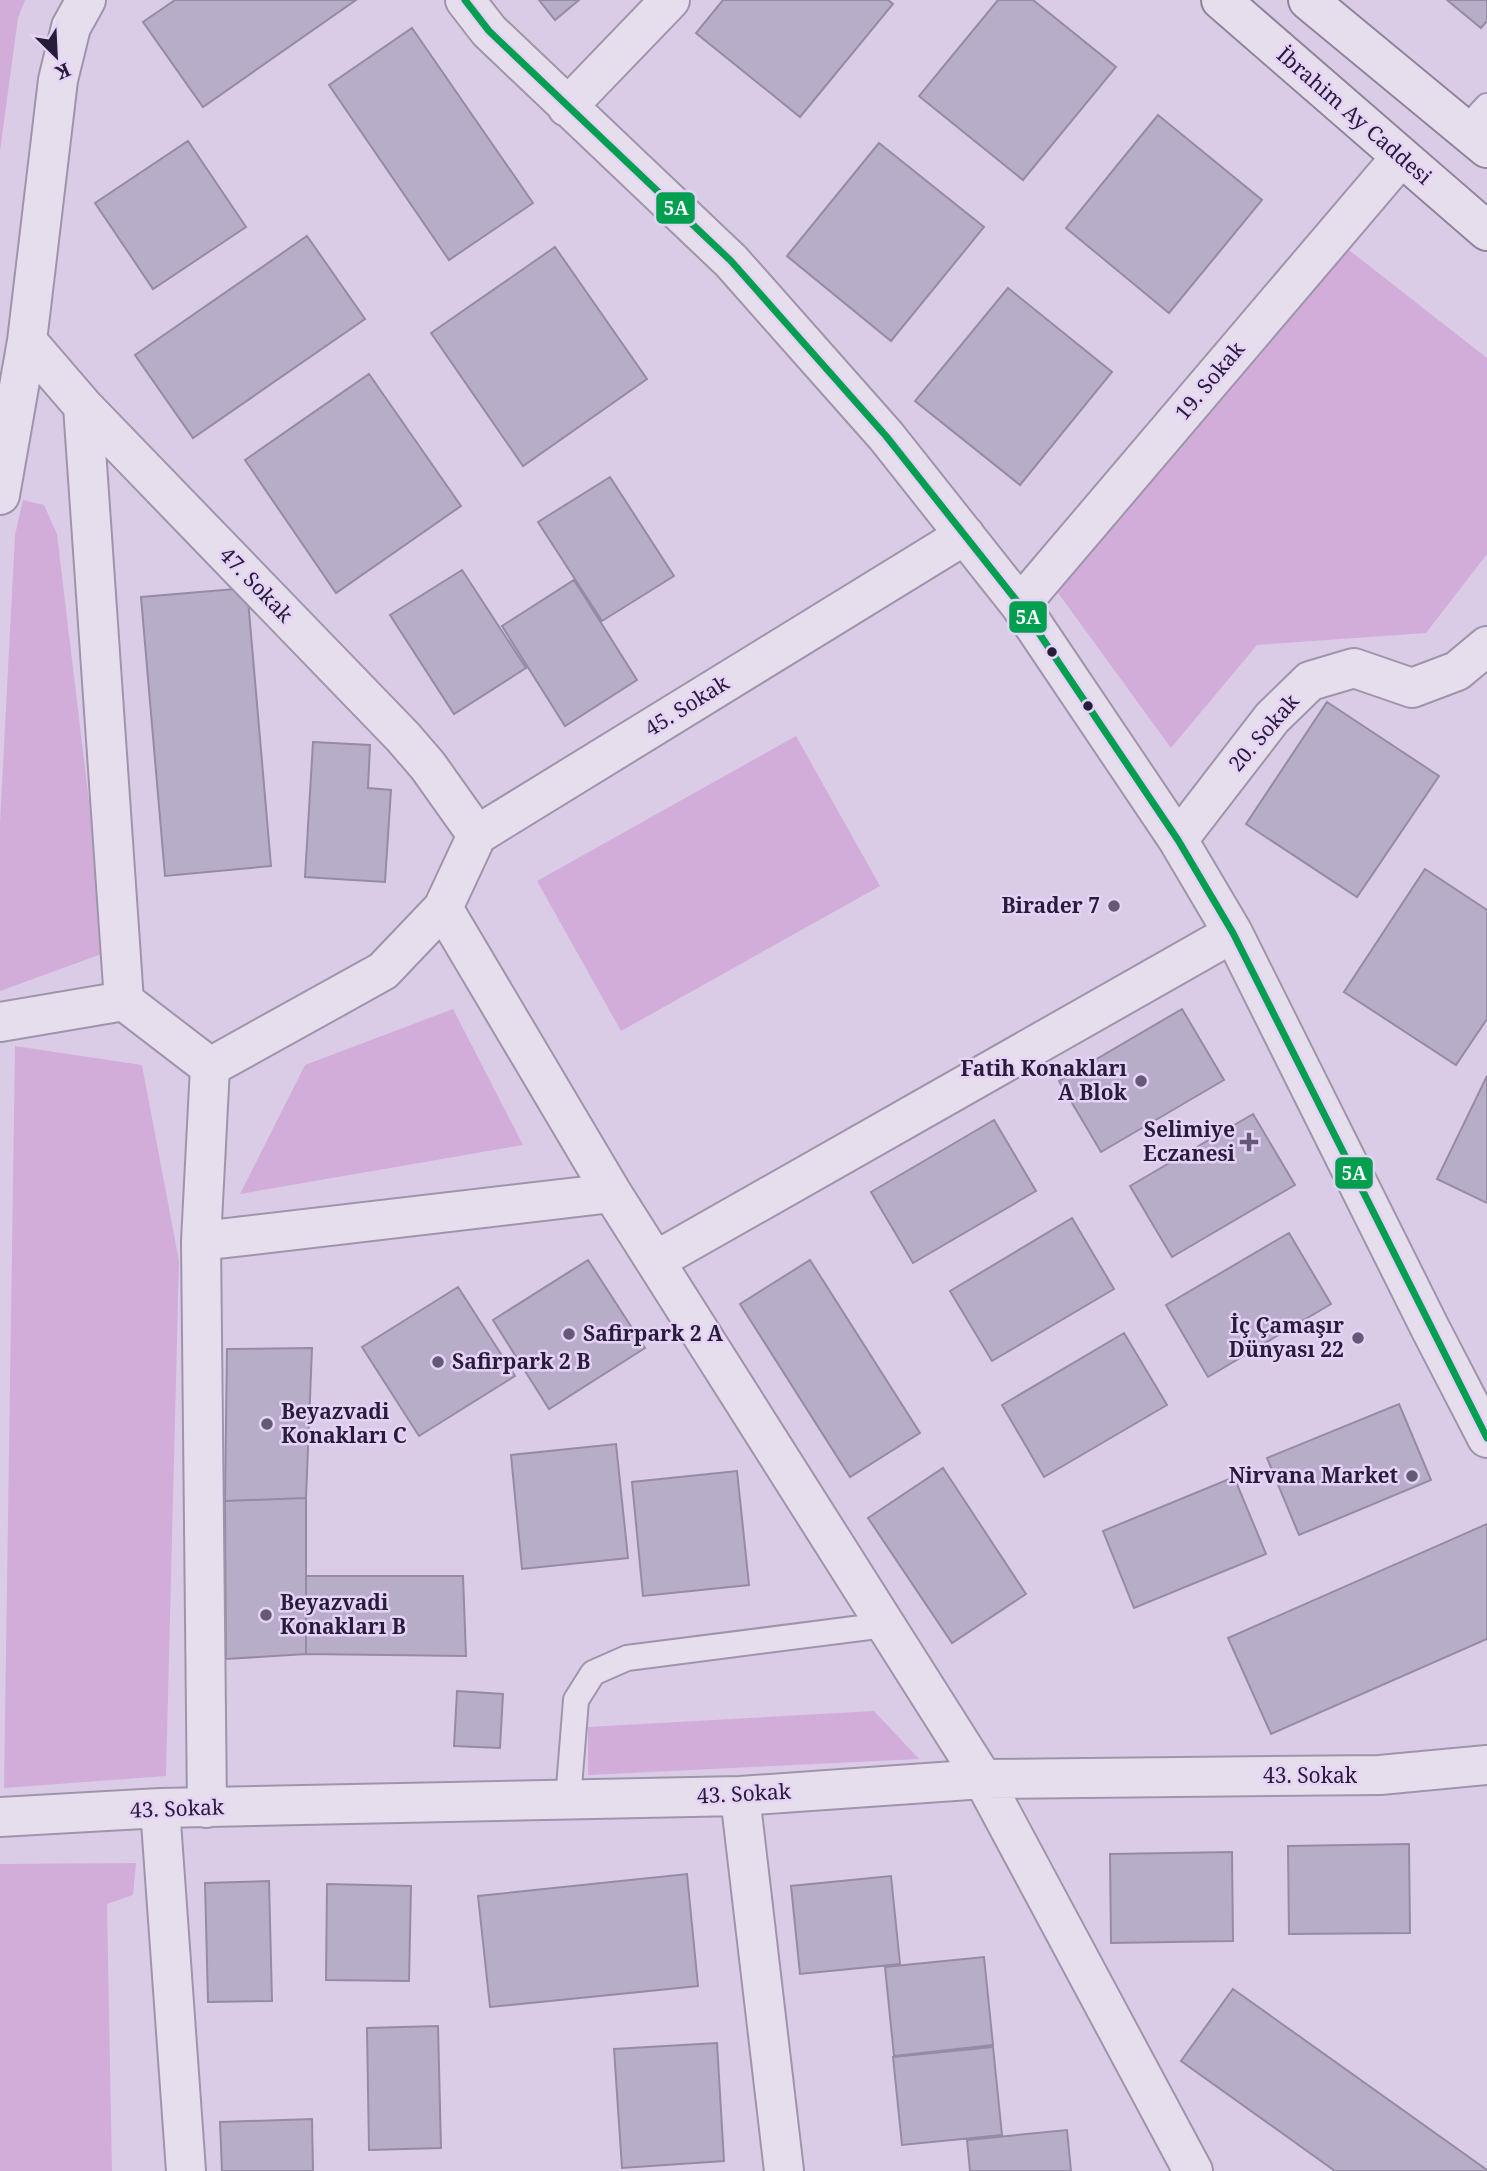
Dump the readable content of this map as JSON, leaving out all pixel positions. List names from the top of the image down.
{
  "streets": {
    "street": [
      "İbrahim Ay Caddesi",
      "19. Sokak",
      "47. Sokak",
      "45. Sokak",
      "20. Sokak",
      "43. Sokak"
    ]
  },
  "crossings": [
    ["İbrahim Ay Caddesi", "19. Sokak"],
    ["47. Sokak", "45. Sokak"]
  ],
  "places": {
    "other": [
      "Birader 7",
      "Fatih Konakları A Blok",
      "Safirpark 2 A",
      "İç Çamaşır Dünyası 22",
      "Safirpark 2 B",
      "Beyazvadi Konakları C",
      "Nirvana Market",
      "Beyazvadi Konakları B"
    ],
    "health": ["Selimiye Eczanesi"]
  },
  "lines": ["transit line 5A"],
  "north": "bottom right"
}
